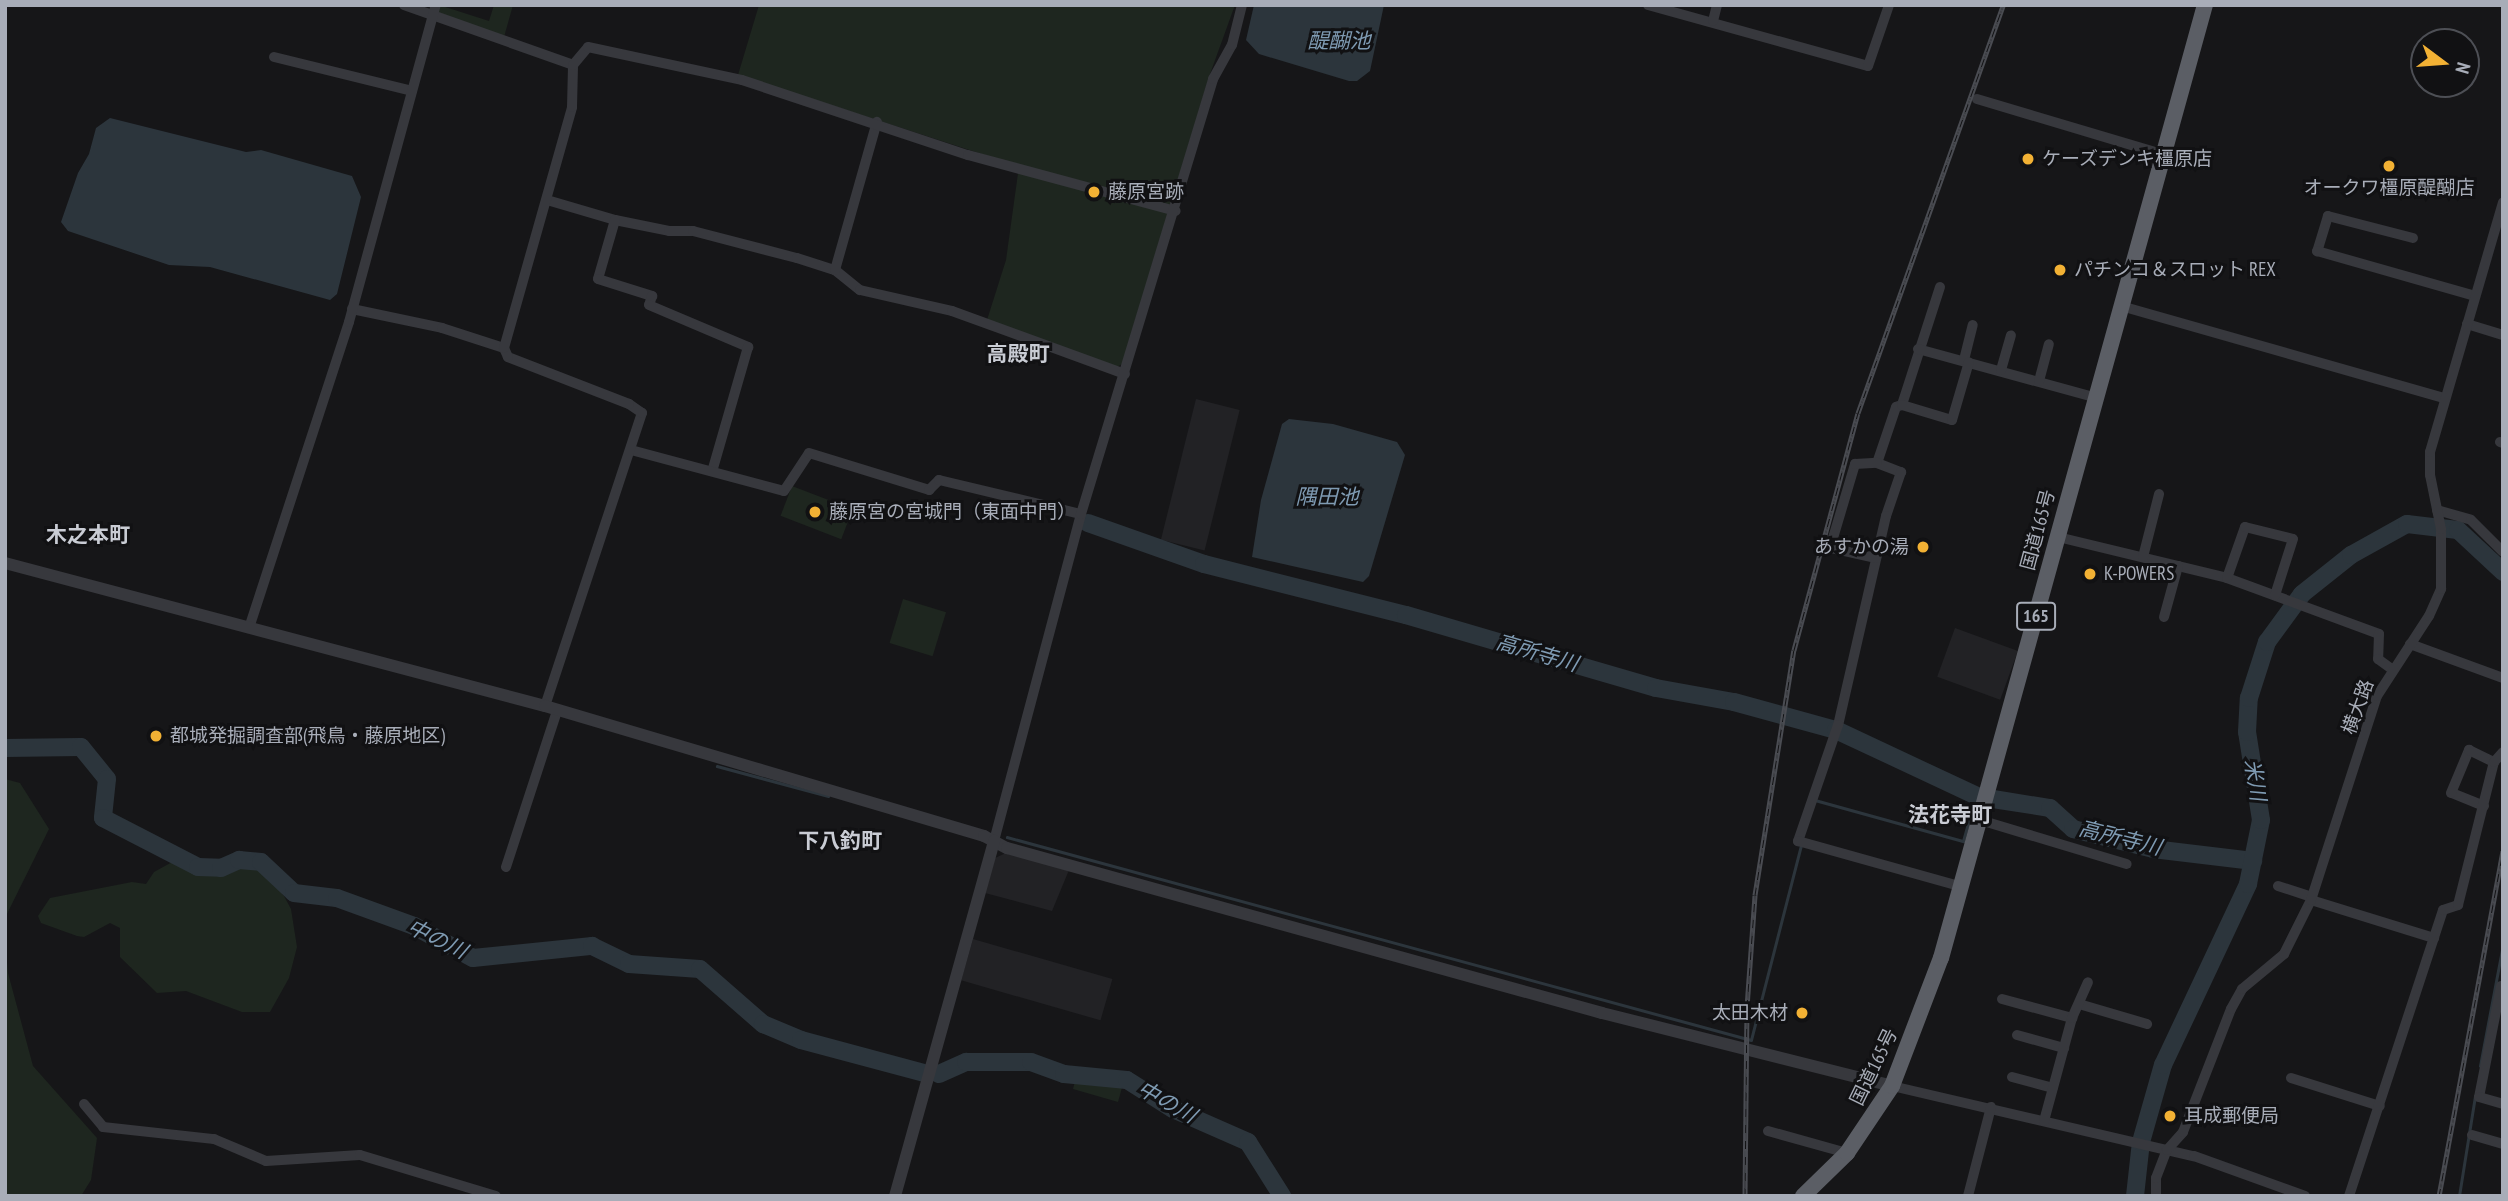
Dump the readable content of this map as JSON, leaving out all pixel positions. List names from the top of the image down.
{
  "streets": {
    "highway": ["国道165号", "165"],
    "street": ["横大路"]
  },
  "districts": [
    "高殿町",
    "木之本町",
    "法花寺町",
    "下八釣町"
  ],
  "water": [
    "醍醐池",
    "隅田池",
    "高所寺川",
    "米川",
    "中の川"
  ],
  "places": [
    "ケーズデンキ橿原店",
    "オークワ橿原醍醐店",
    "藤原宮跡",
    "パチンコ＆スロット REX",
    "藤原宮の宮城門（東面中門）",
    "あすかの湯",
    "K-POWERS",
    "都城発掘調査部(飛鳥・藤原地区)",
    "太田木材",
    "耳成郵便局"
  ],
  "north": "right"
}
